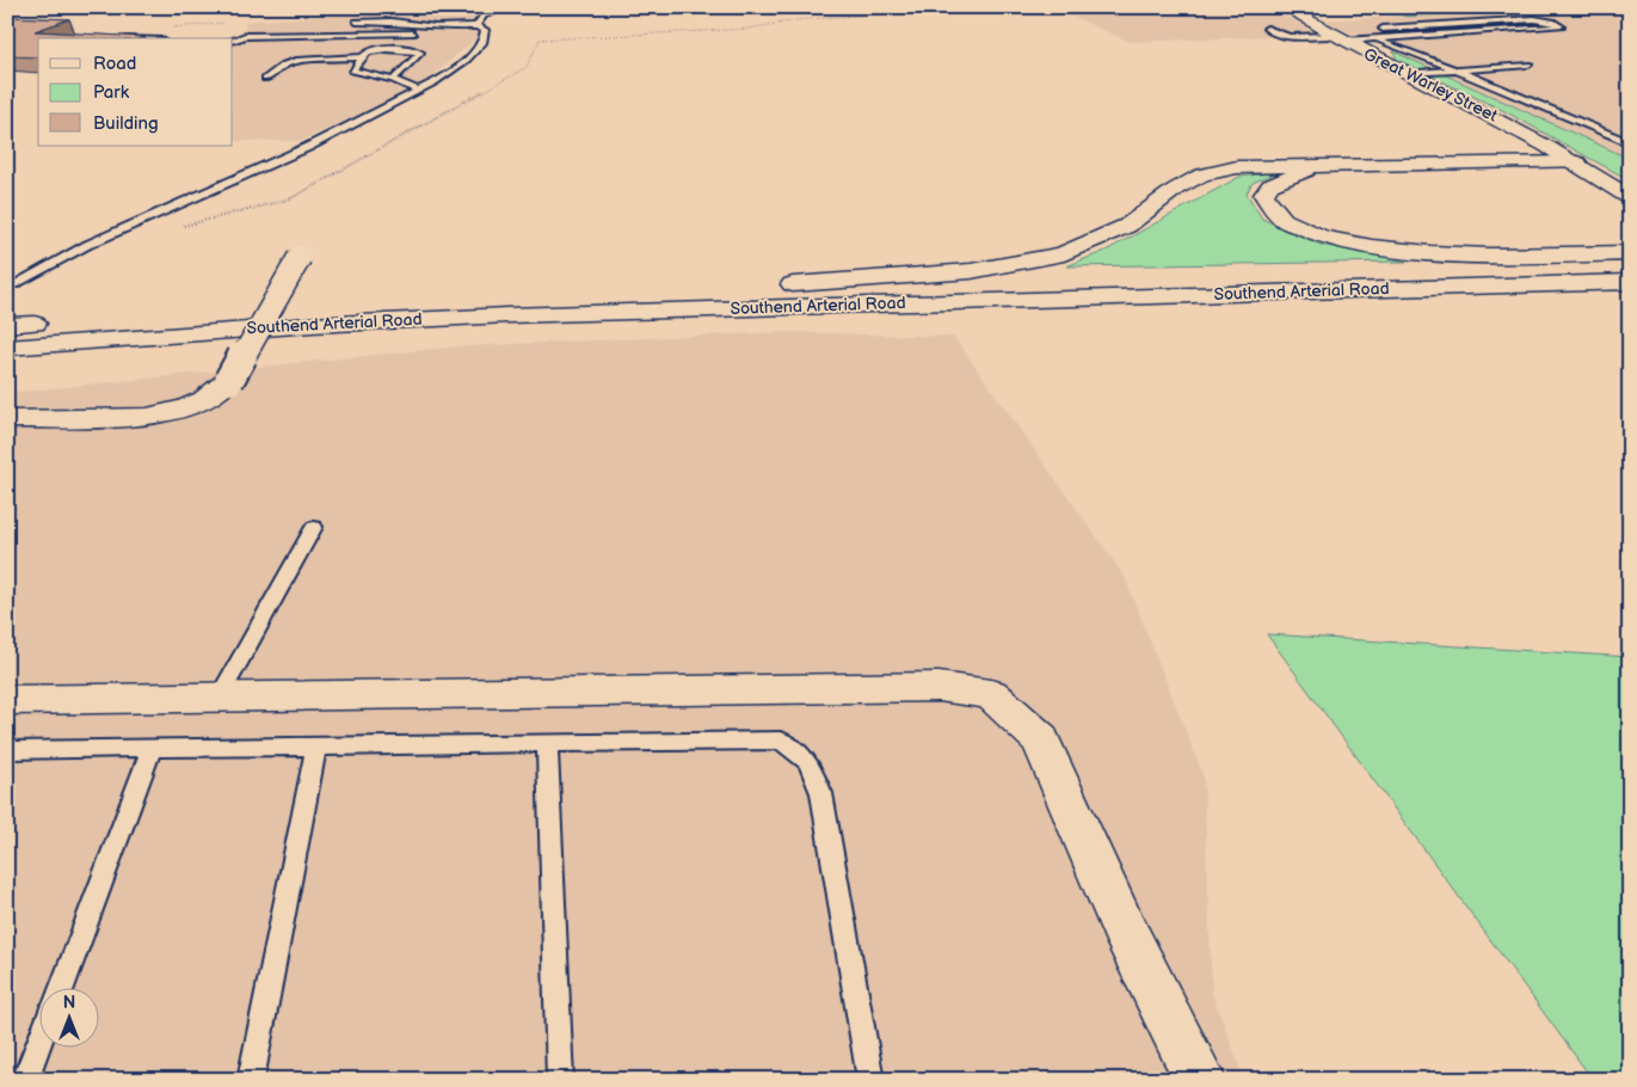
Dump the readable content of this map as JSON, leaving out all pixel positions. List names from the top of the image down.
{
  "streets": {
    "main road": ["Great Warley Street", "Southend Arterial Road"]
  },
  "legend": ["Road", "Park", "Building"],
  "north": "top"
}
